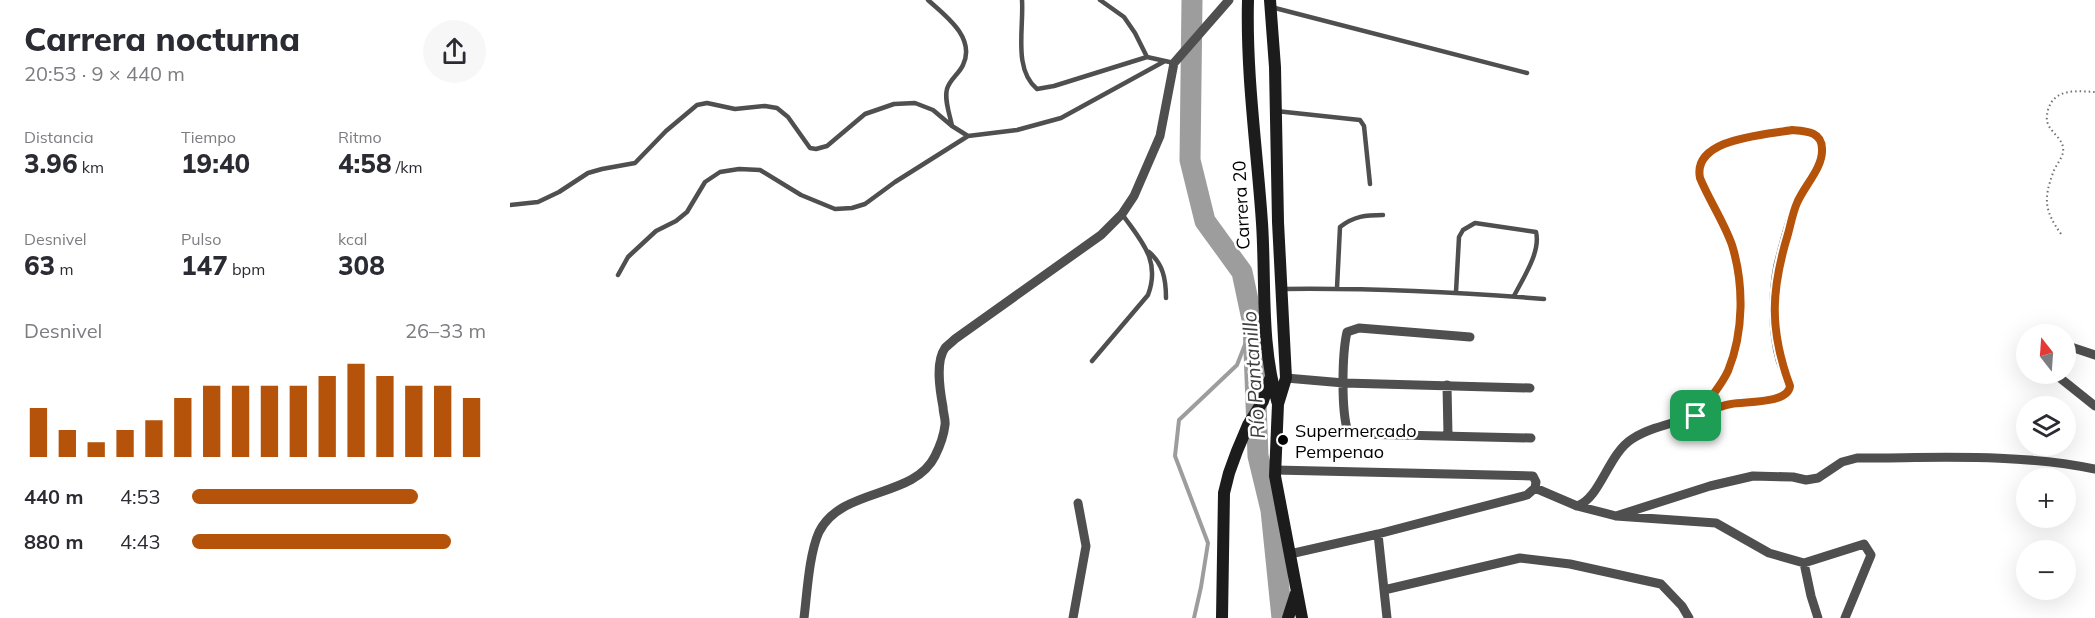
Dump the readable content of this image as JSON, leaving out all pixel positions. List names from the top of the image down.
{
  "streets": {
    "main road": ["Carrera 20"]
  },
  "water": ["Río Pantanillo"],
  "places": ["Supermercado Pempenao"],
  "north": "top",
  "page": {
    "heading": ["Carrera nocturna", "20:53 · 9 × 440 m"],
    "stats": [
      ["Distancia", "3.96 km"],
      ["Tiempo", "19:40"],
      ["Ritmo", "4:58 /km"],
      ["Desnivel", "63 m"],
      ["Pulso", "147 bpm"],
      ["kcal", "308"]
    ],
    "chart": ["Desnivel", "26–33 m"],
    "map_buttons": ["+", "−"],
    "list": [
      {
        "name": "440 m",
        "note": "4:53"
      },
      {
        "name": "880 m",
        "note": "4:43"
      }
    ]
  }
}
